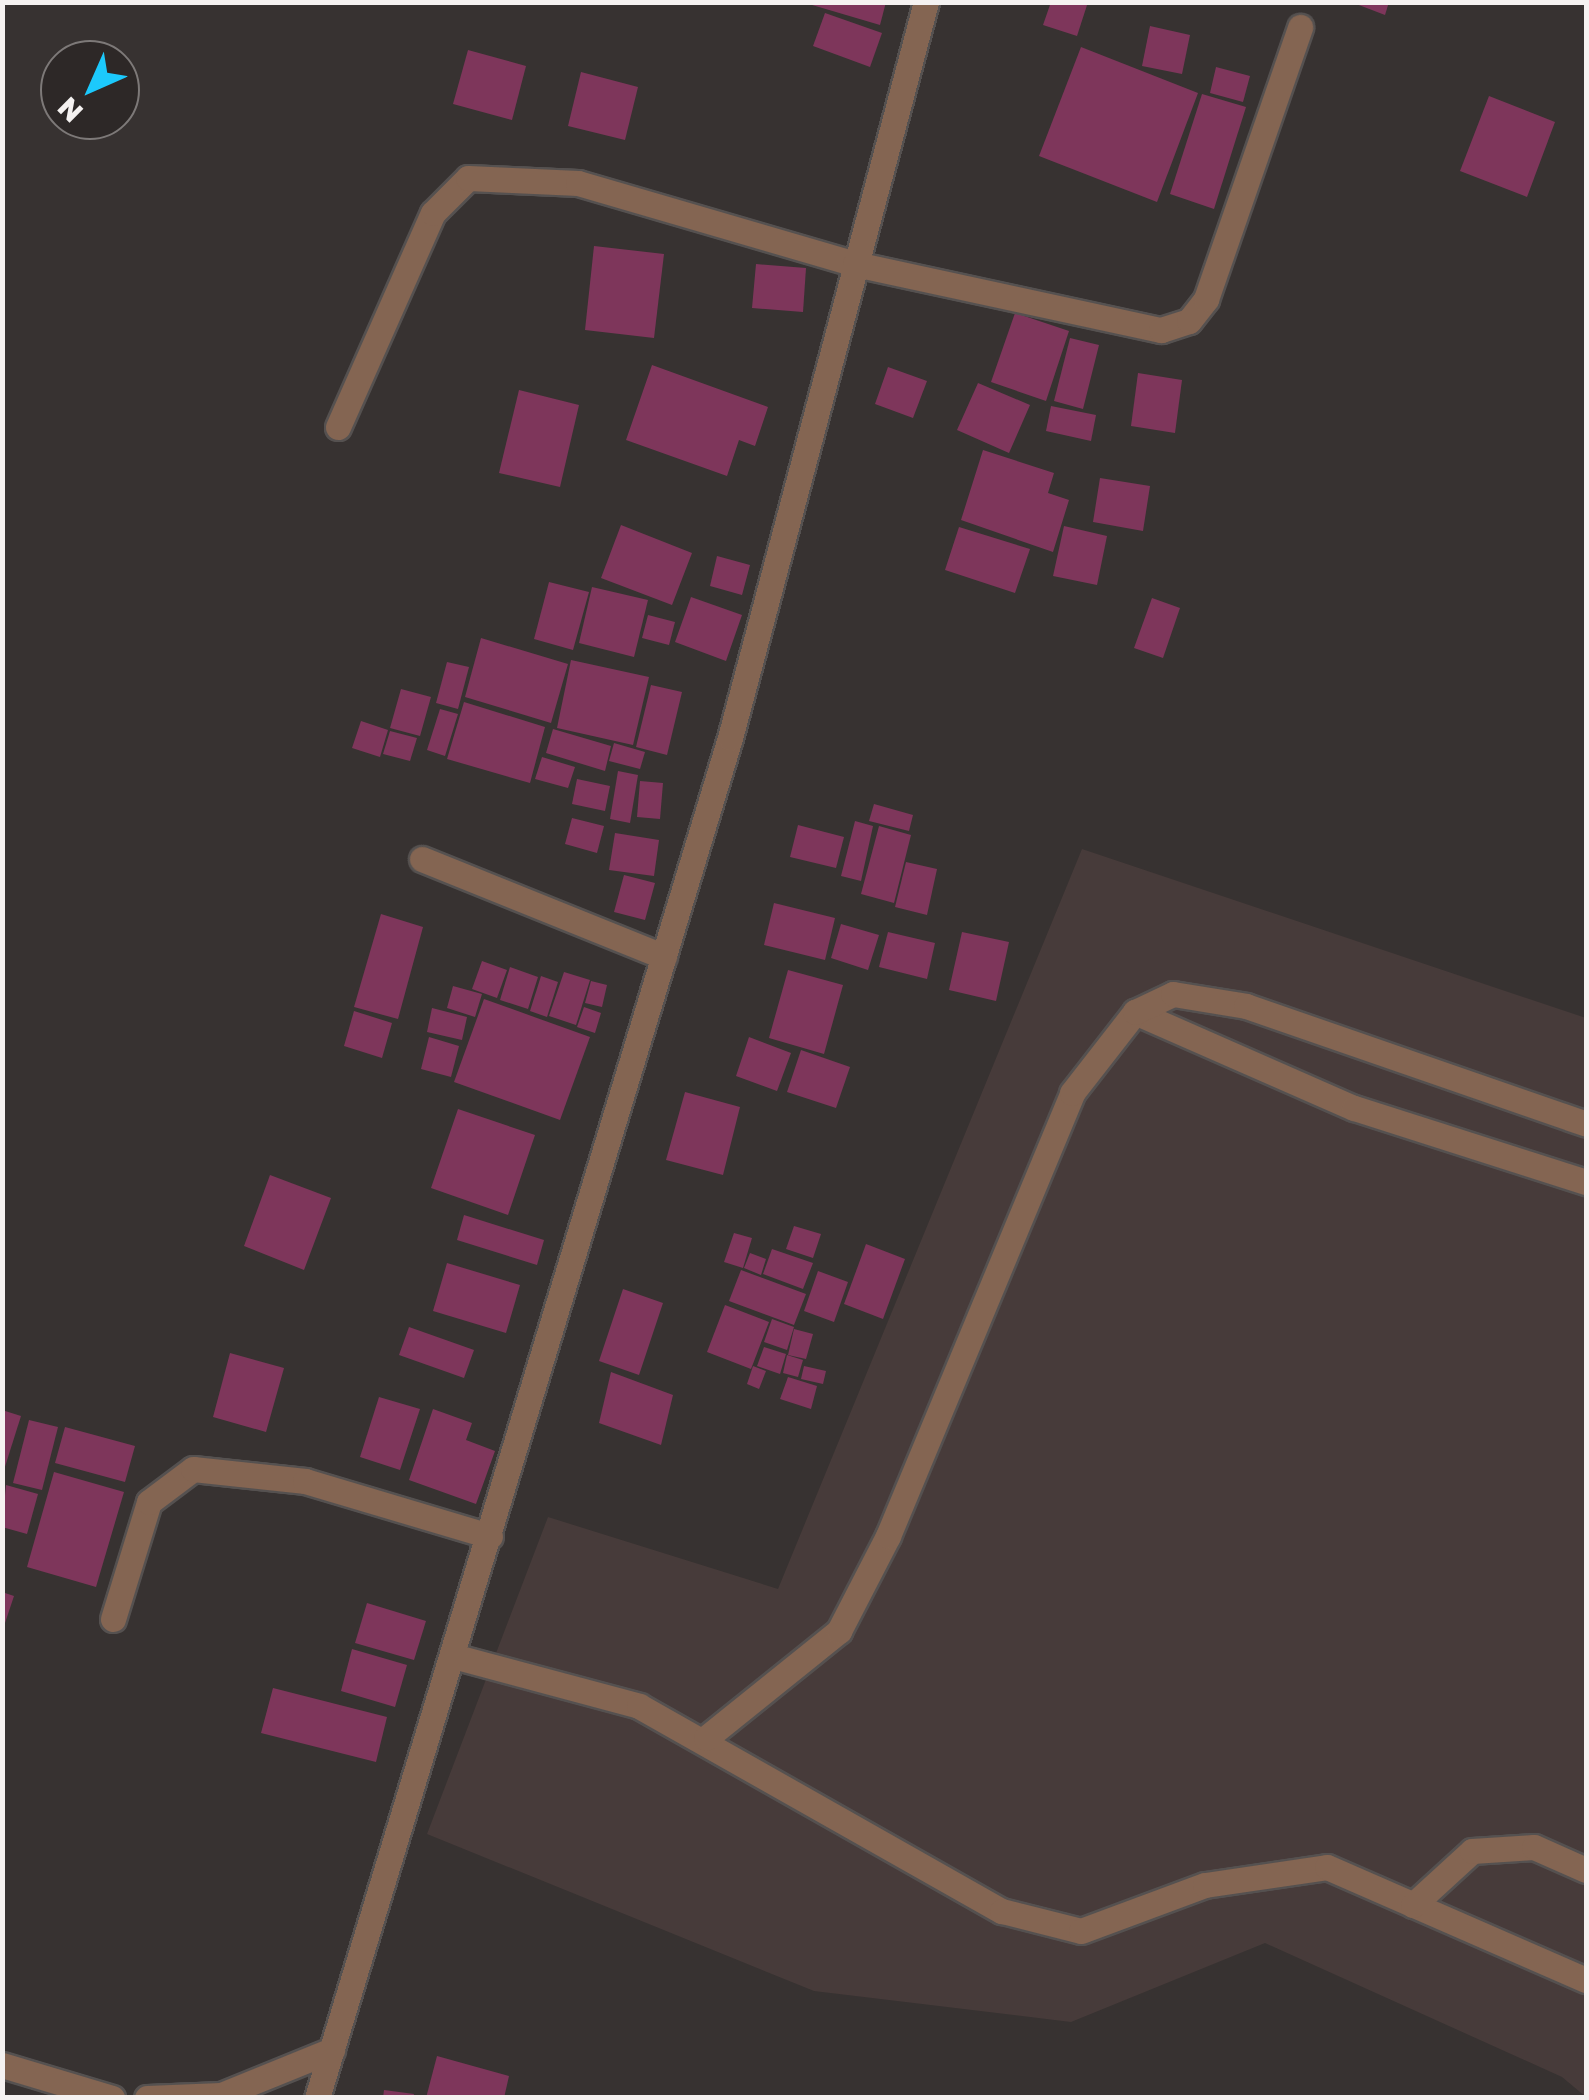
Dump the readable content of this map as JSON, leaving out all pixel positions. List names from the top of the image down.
{
  "north": "bottom left"
}
